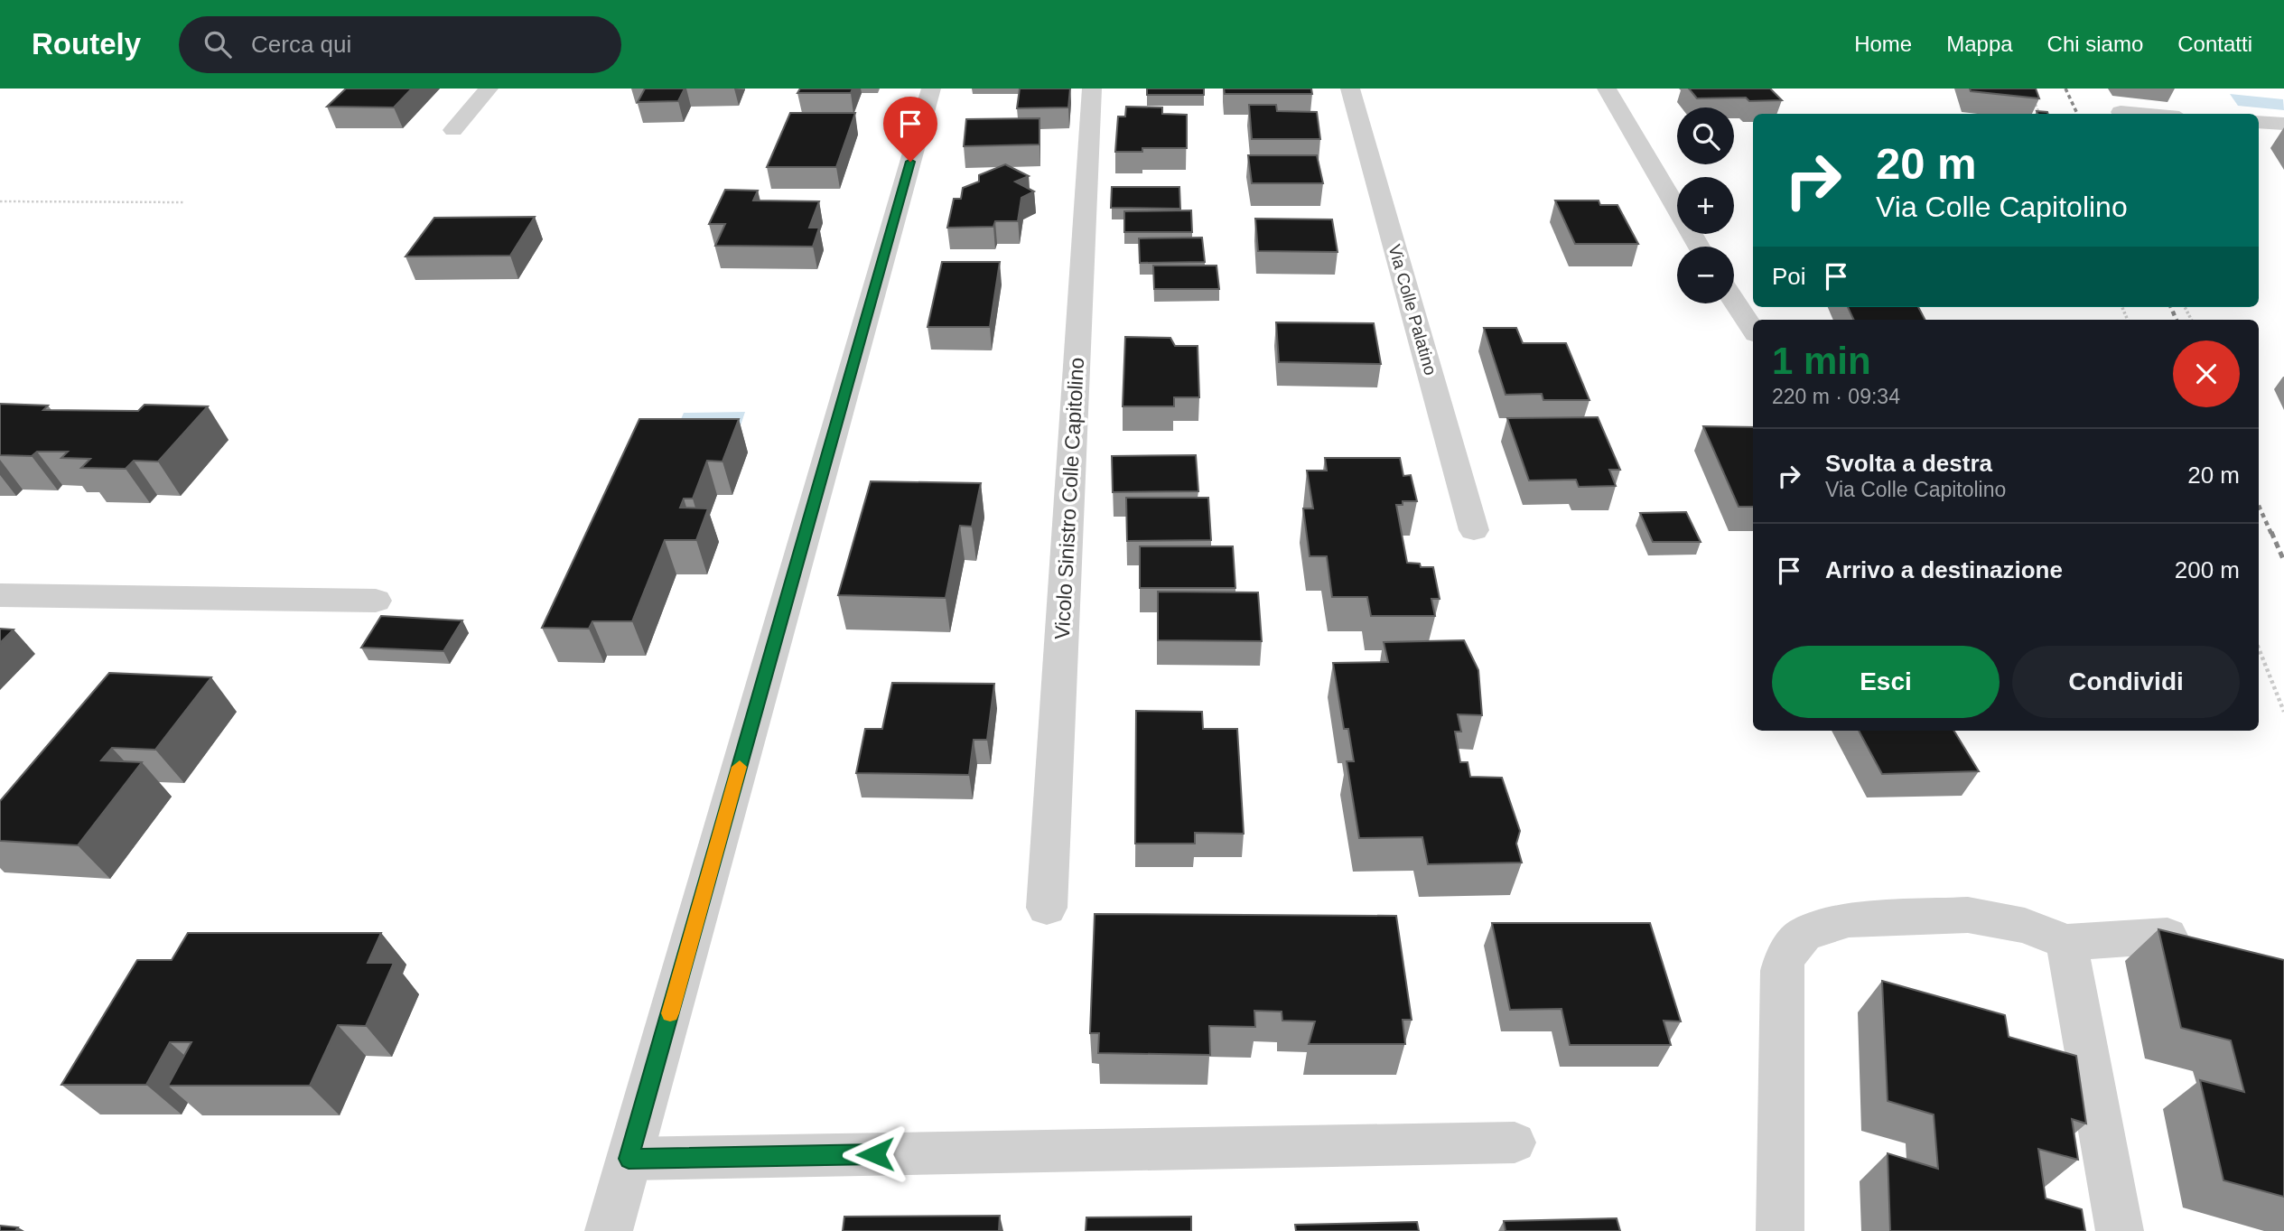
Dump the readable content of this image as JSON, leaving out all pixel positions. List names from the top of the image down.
{
  "streets": {
    "street": ["Via Colle Palatino", "Vicolo Sinistro Colle Capitolino"]
  },
  "page": {
    "header": "Routely",
    "search": "Cerca qui",
    "nav": [
      "Home",
      "Mappa",
      "Chi siamo",
      "Contatti"
    ],
    "map_buttons": ["+", "−"],
    "turn": ["20 m", "Via Colle Capitolino"],
    "then": "Poi",
    "heading": ["1 min", "220 m · 09:34"],
    "list": [
      {
        "name": "Svolta a destra",
        "note": "Via Colle Capitolino",
        "value": "20 m"
      },
      {
        "name": "Arrivo a destinazione",
        "value": "200 m"
      }
    ],
    "buttons": ["Esci", "Condividi"]
  }
}
